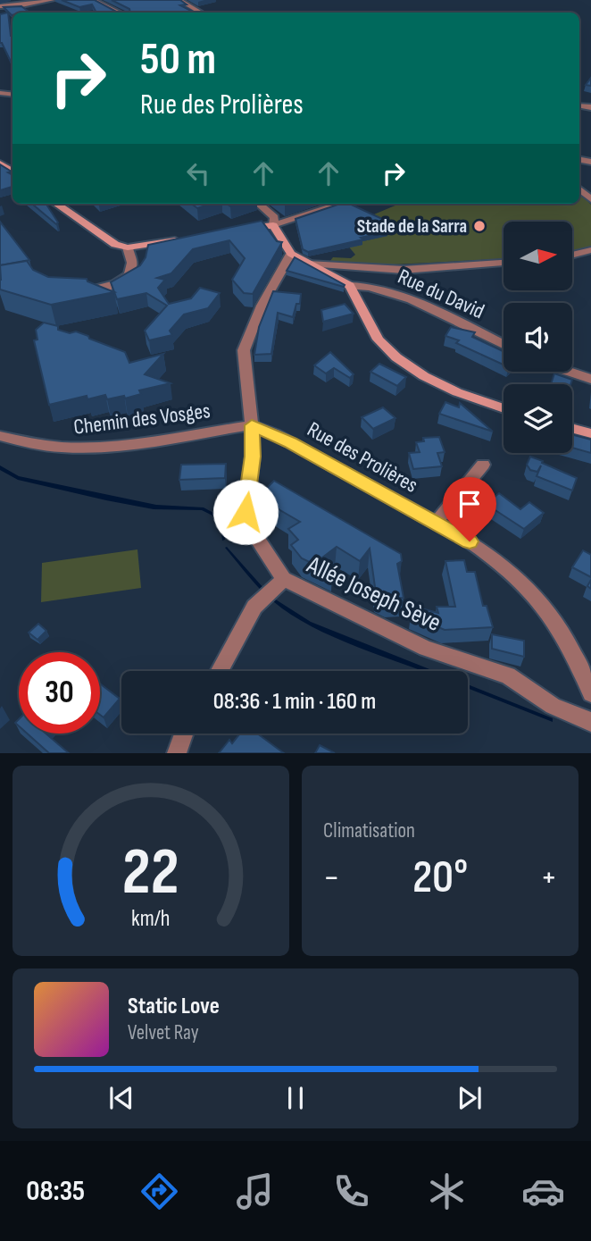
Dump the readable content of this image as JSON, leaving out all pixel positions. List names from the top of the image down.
{
  "streets": {
    "street": [
      "Rue du David",
      "Chemin des Vosges",
      "Rue des Prolières",
      "Allée Joseph Sève"
    ]
  },
  "crossings": [
    ["Chemin des Vosges", "Rue des Prolières"],
    ["Chemin des Vosges", "Allée Joseph Sève"],
    ["Rue des Prolières", "Allée Joseph Sève"]
  ],
  "places": ["Stade de la Sarra"],
  "north": "right",
  "page": {
    "turn": ["50 m", "Rue des Prolières"],
    "limit": "30",
    "trip": "08:36 · 1 min · 160 m",
    "tile": "Climatisation",
    "heat": ["−", "20°", "+"],
    "song": ["Static Love", "Velvet Ray"],
    "tabs": "08:35",
    "gauge": ["22", "km/h"]
  }
}
